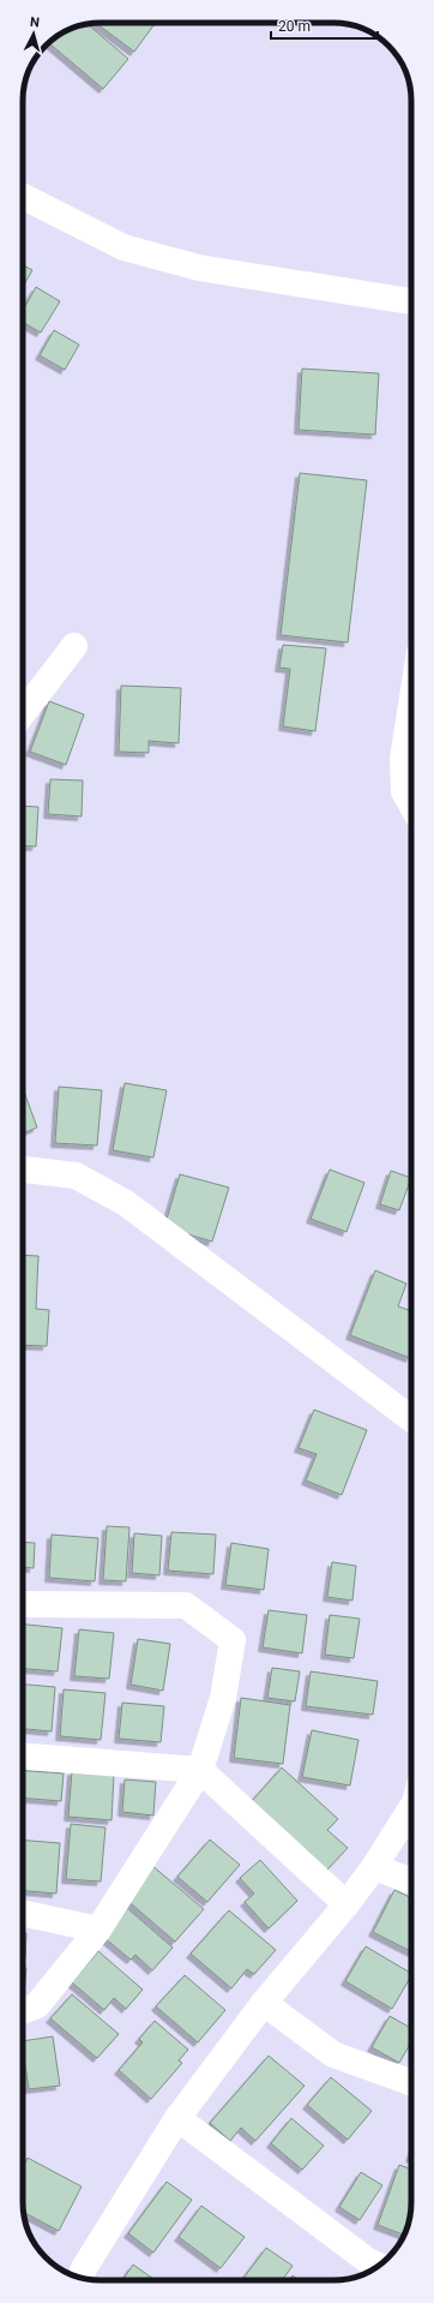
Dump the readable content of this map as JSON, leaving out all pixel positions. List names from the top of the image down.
{
  "scale_bar": "20 m",
  "north": "top"
}
